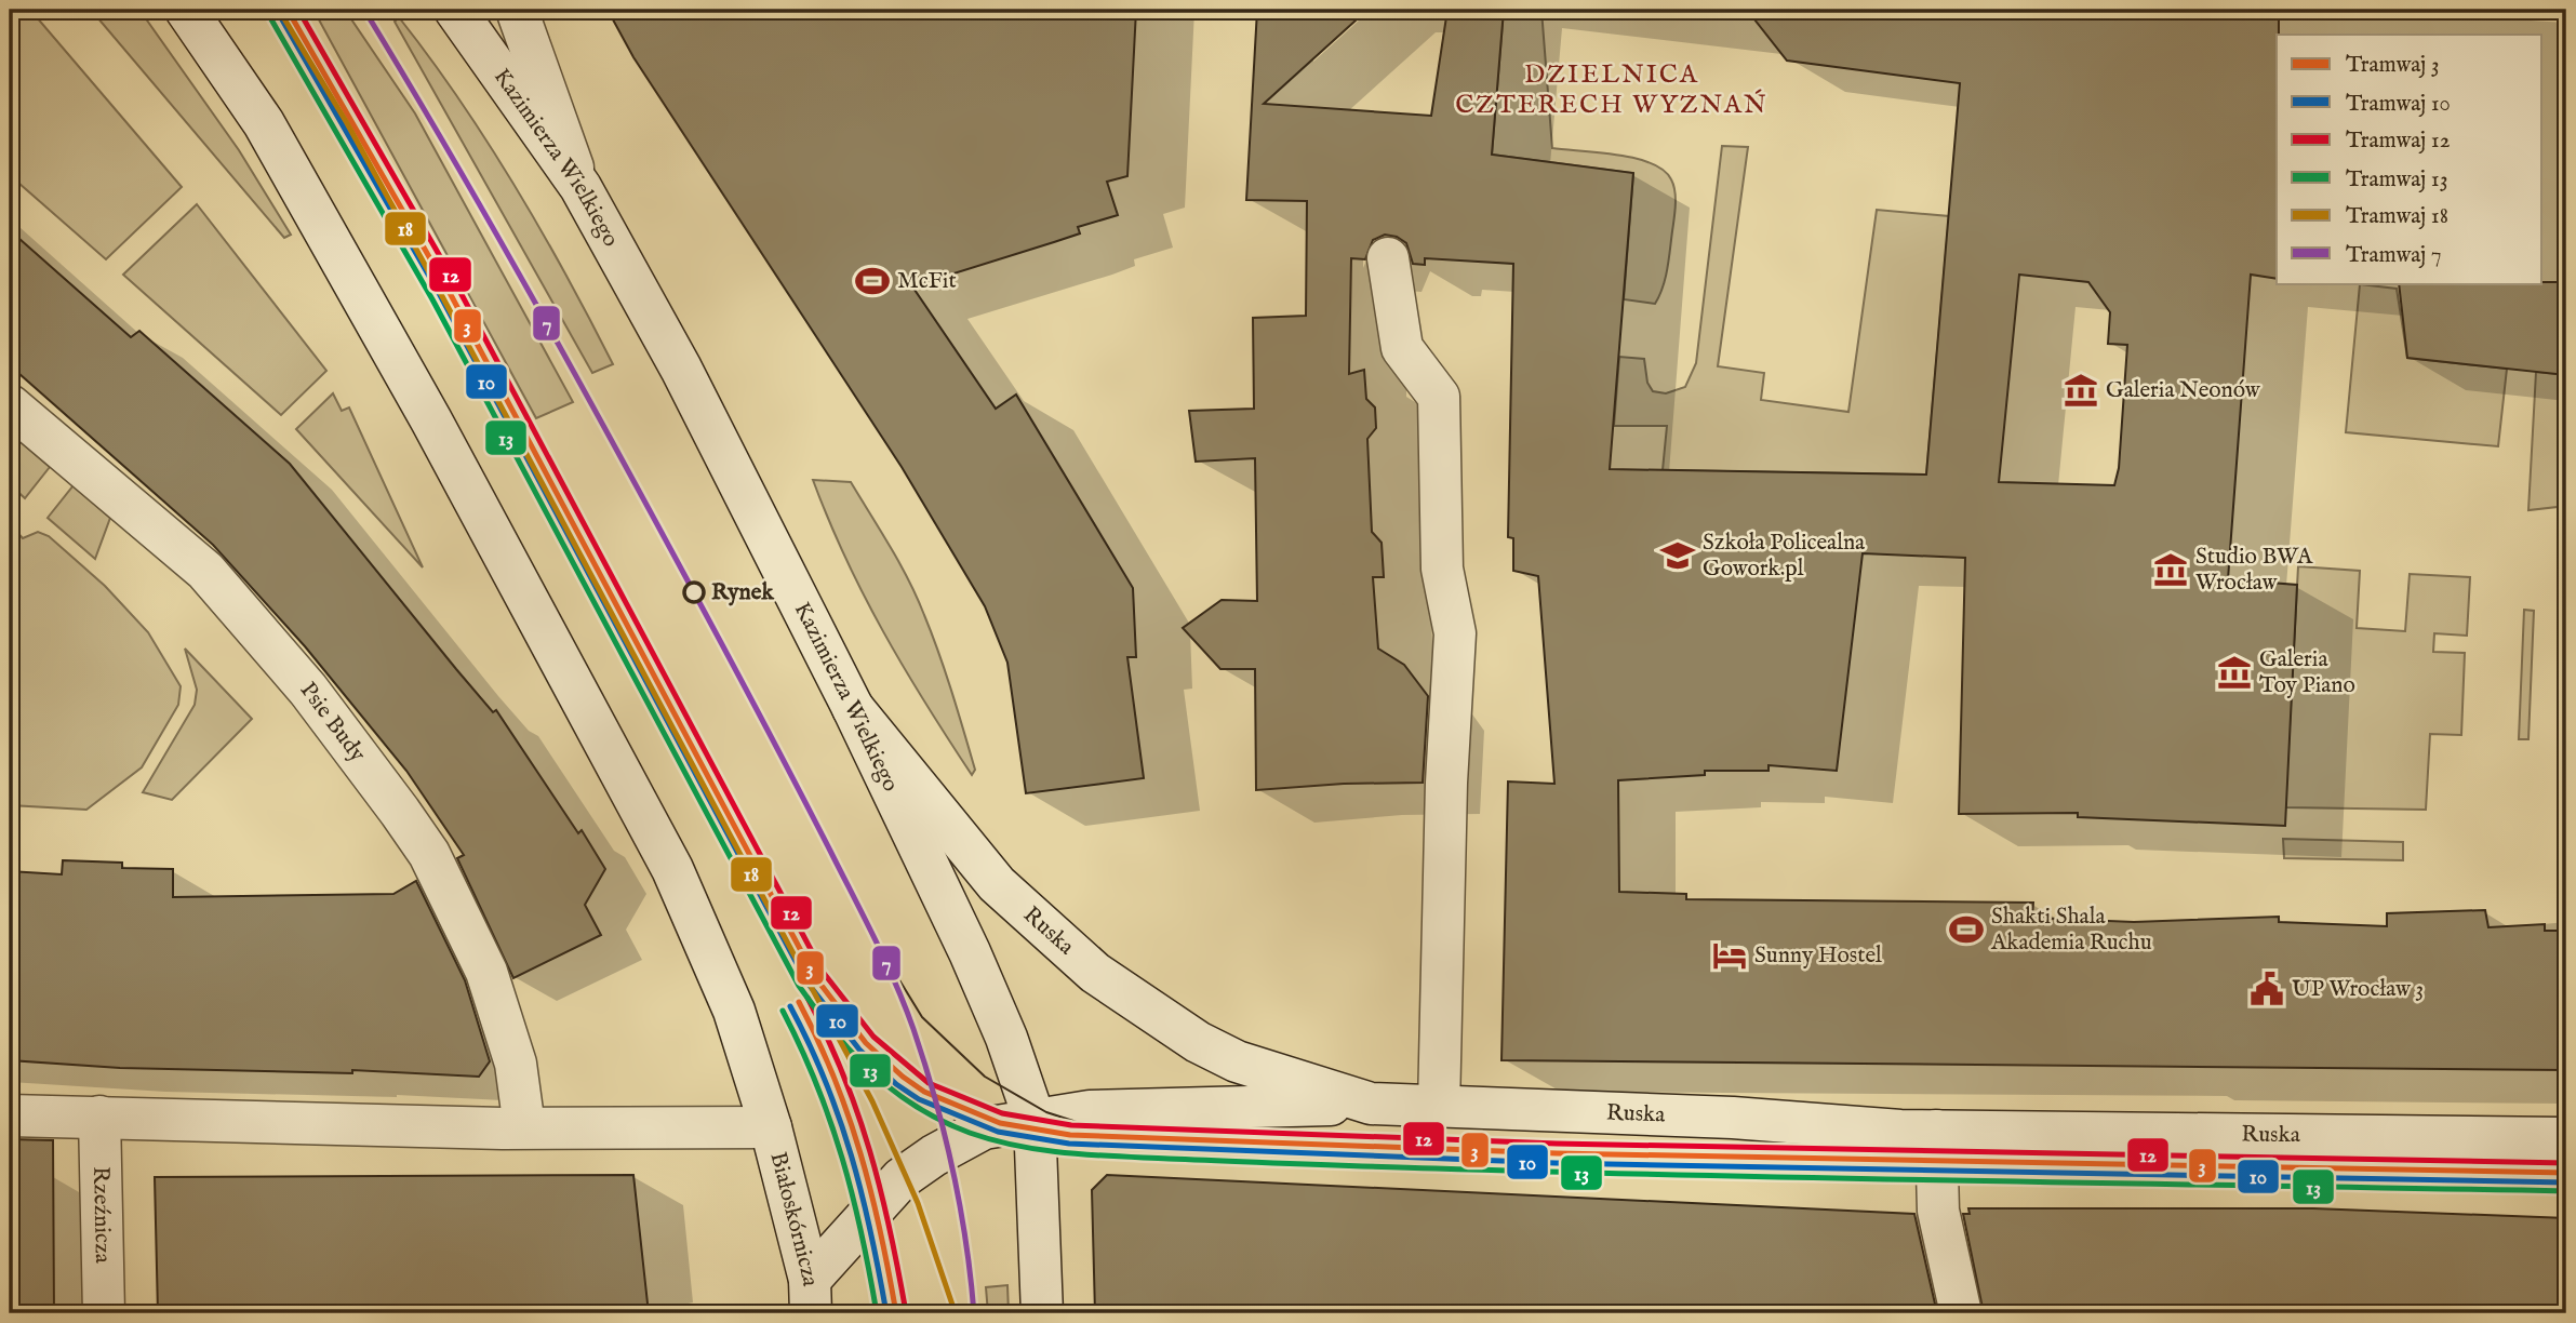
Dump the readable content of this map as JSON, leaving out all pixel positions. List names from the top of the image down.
{
  "streets": {
    "street": [
      "Kazimierza Wielkiego",
      "Psie Budy",
      "Ruska",
      "Rzeźnicza",
      "Białoskórnicza"
    ]
  },
  "crossings": [
    ["Kazimierza Wielkiego", "Ruska"]
  ],
  "districts": ["DZIELNICA CZTERECH WYZNAŃ"],
  "places": {
    "sports": ["McFit", "Shakti Shala Akademia Ruchu"],
    "museum": ["Galeria Neonów", "Studio BWA Wrocław", "Galeria Toy Piano"],
    "school or university": ["Szkoła Policealna Gowork.pl"],
    "other": ["Rynek"],
    "hotel": ["Sunny Hostel"],
    "public building": ["UP Wrocław 3"]
  },
  "lines": [
    "tram line 3",
    "tram line 12",
    "tram line 18",
    "tram line 7",
    "tram line 10",
    "tram line 13"
  ],
  "legend": [
    "Tramwaj 3",
    "Tramwaj 10",
    "Tramwaj 12",
    "Tramwaj 13",
    "Tramwaj 18",
    "Tramwaj 7"
  ]
}
